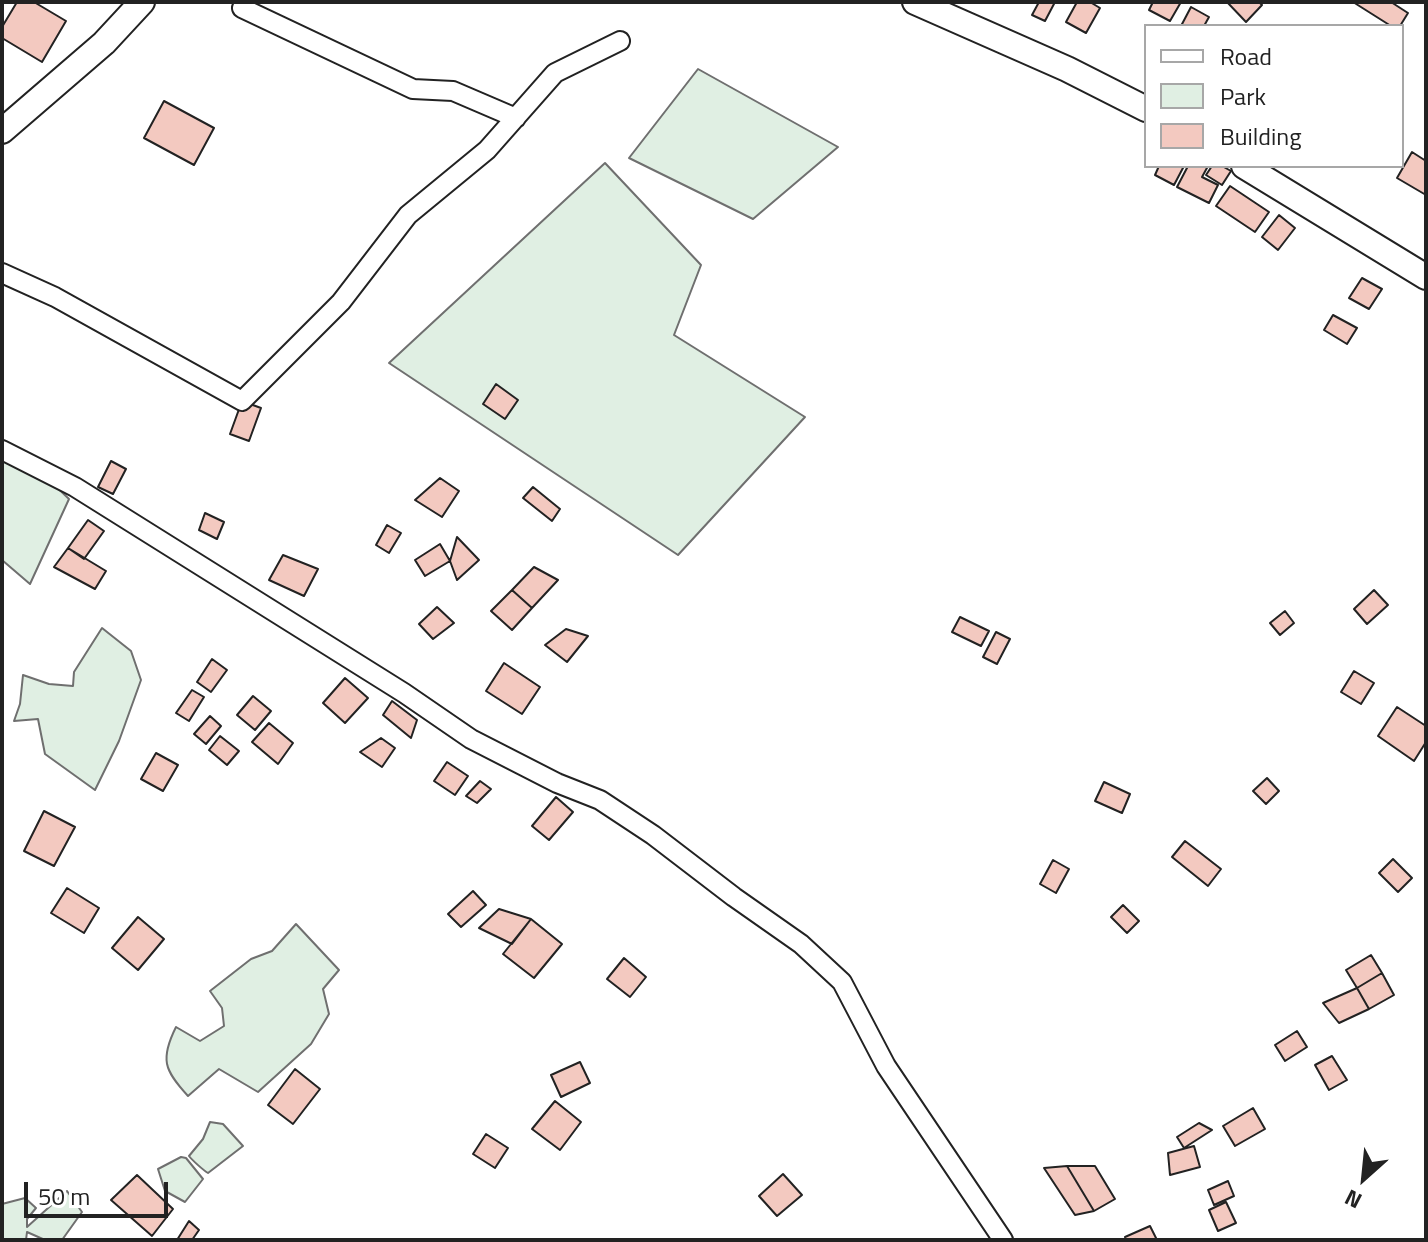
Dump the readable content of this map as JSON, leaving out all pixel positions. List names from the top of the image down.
{
  "legend": ["Road", "Park", "Building"],
  "scale_bar": "50 m",
  "north": "bottom left"
}
